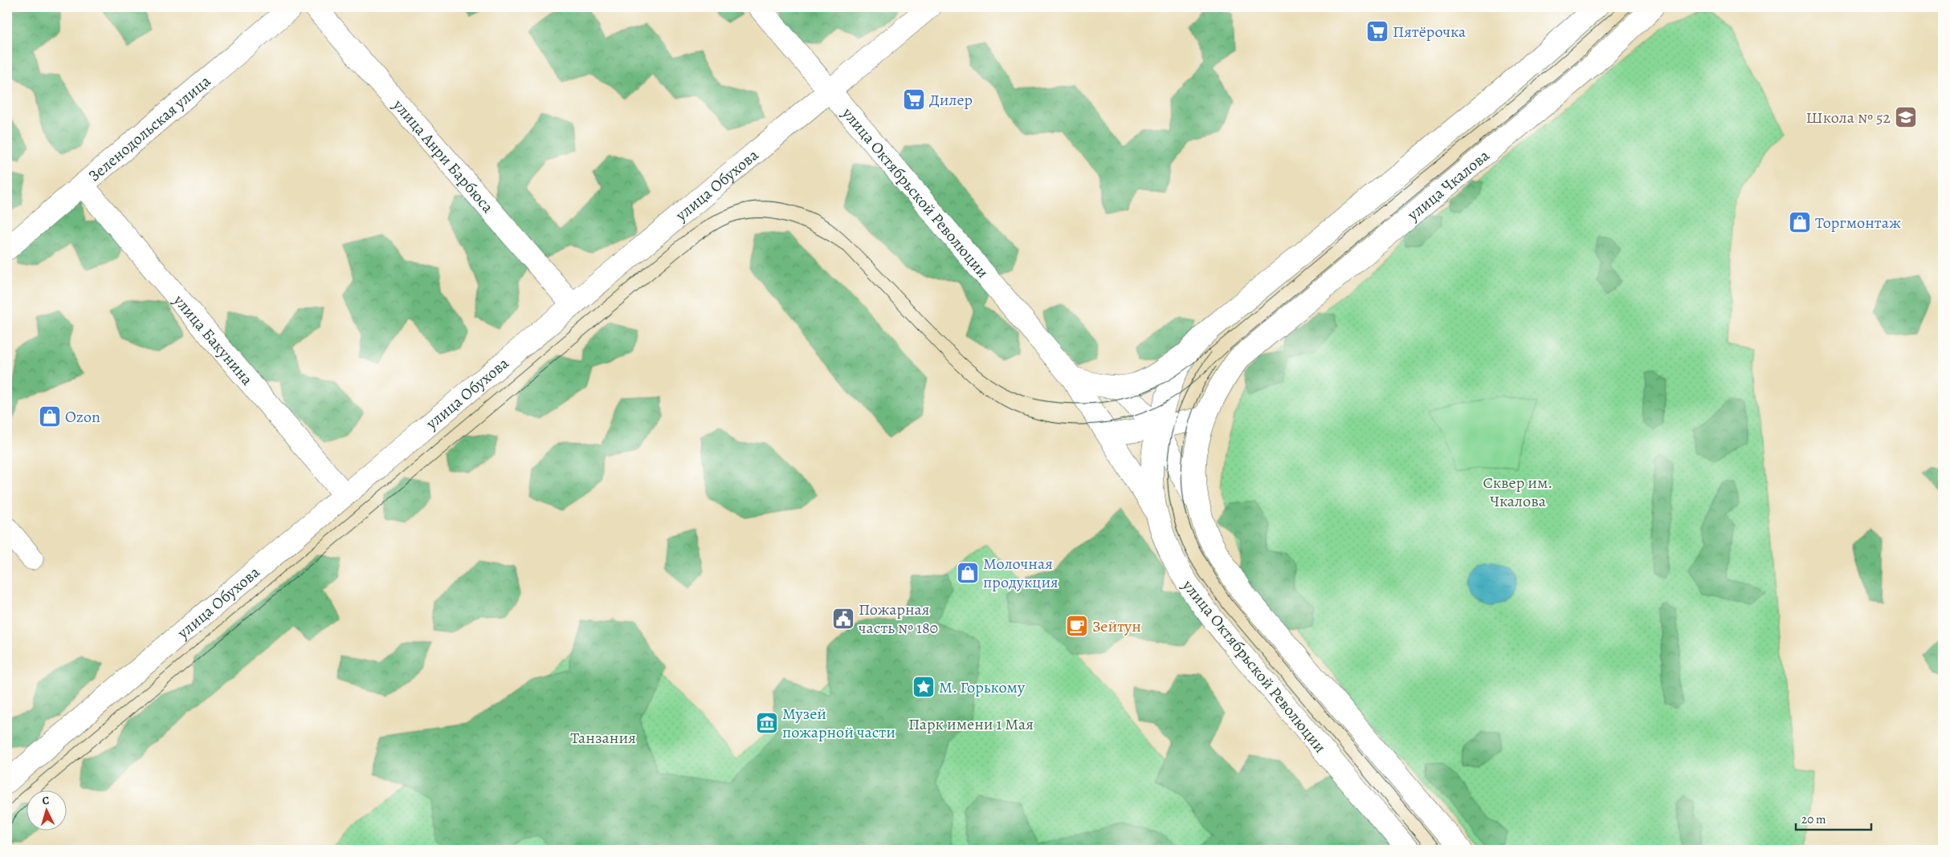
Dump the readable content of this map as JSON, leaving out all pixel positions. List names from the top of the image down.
{
  "streets": {
    "street": [
      "Зеленодольская улица",
      "улица Анри Барбюса",
      "улица Обухова",
      "улица Чкалова",
      "улица Октябрьской Революции",
      "улица Бакунина"
    ]
  },
  "crossings": [
    ["Зеленодольская улица", "улица Бакунина"],
    ["улица Анри Барбюса", "улица Обухова"],
    ["улица Обухова", "улица Октябрьской Революции"],
    ["улица Обухова", "улица Бакунина"]
  ],
  "parks": ["Сквер им. Чкалова", "Парк имени 1 Мая", "Танзания"],
  "places": {
    "supermarket": ["Пятёрочка", "Дилер"],
    "school or university": ["Школа № 52"],
    "shop": ["Торгмонтаж", "Ozon", "Молочная продукция"],
    "public building": ["Пожарная часть № 180"],
    "cafe": ["Зейтун"],
    "place": ["М. Горькому"],
    "museum": ["Музей пожарной части"]
  },
  "scale_bar": "20 m",
  "north": "top"
}
